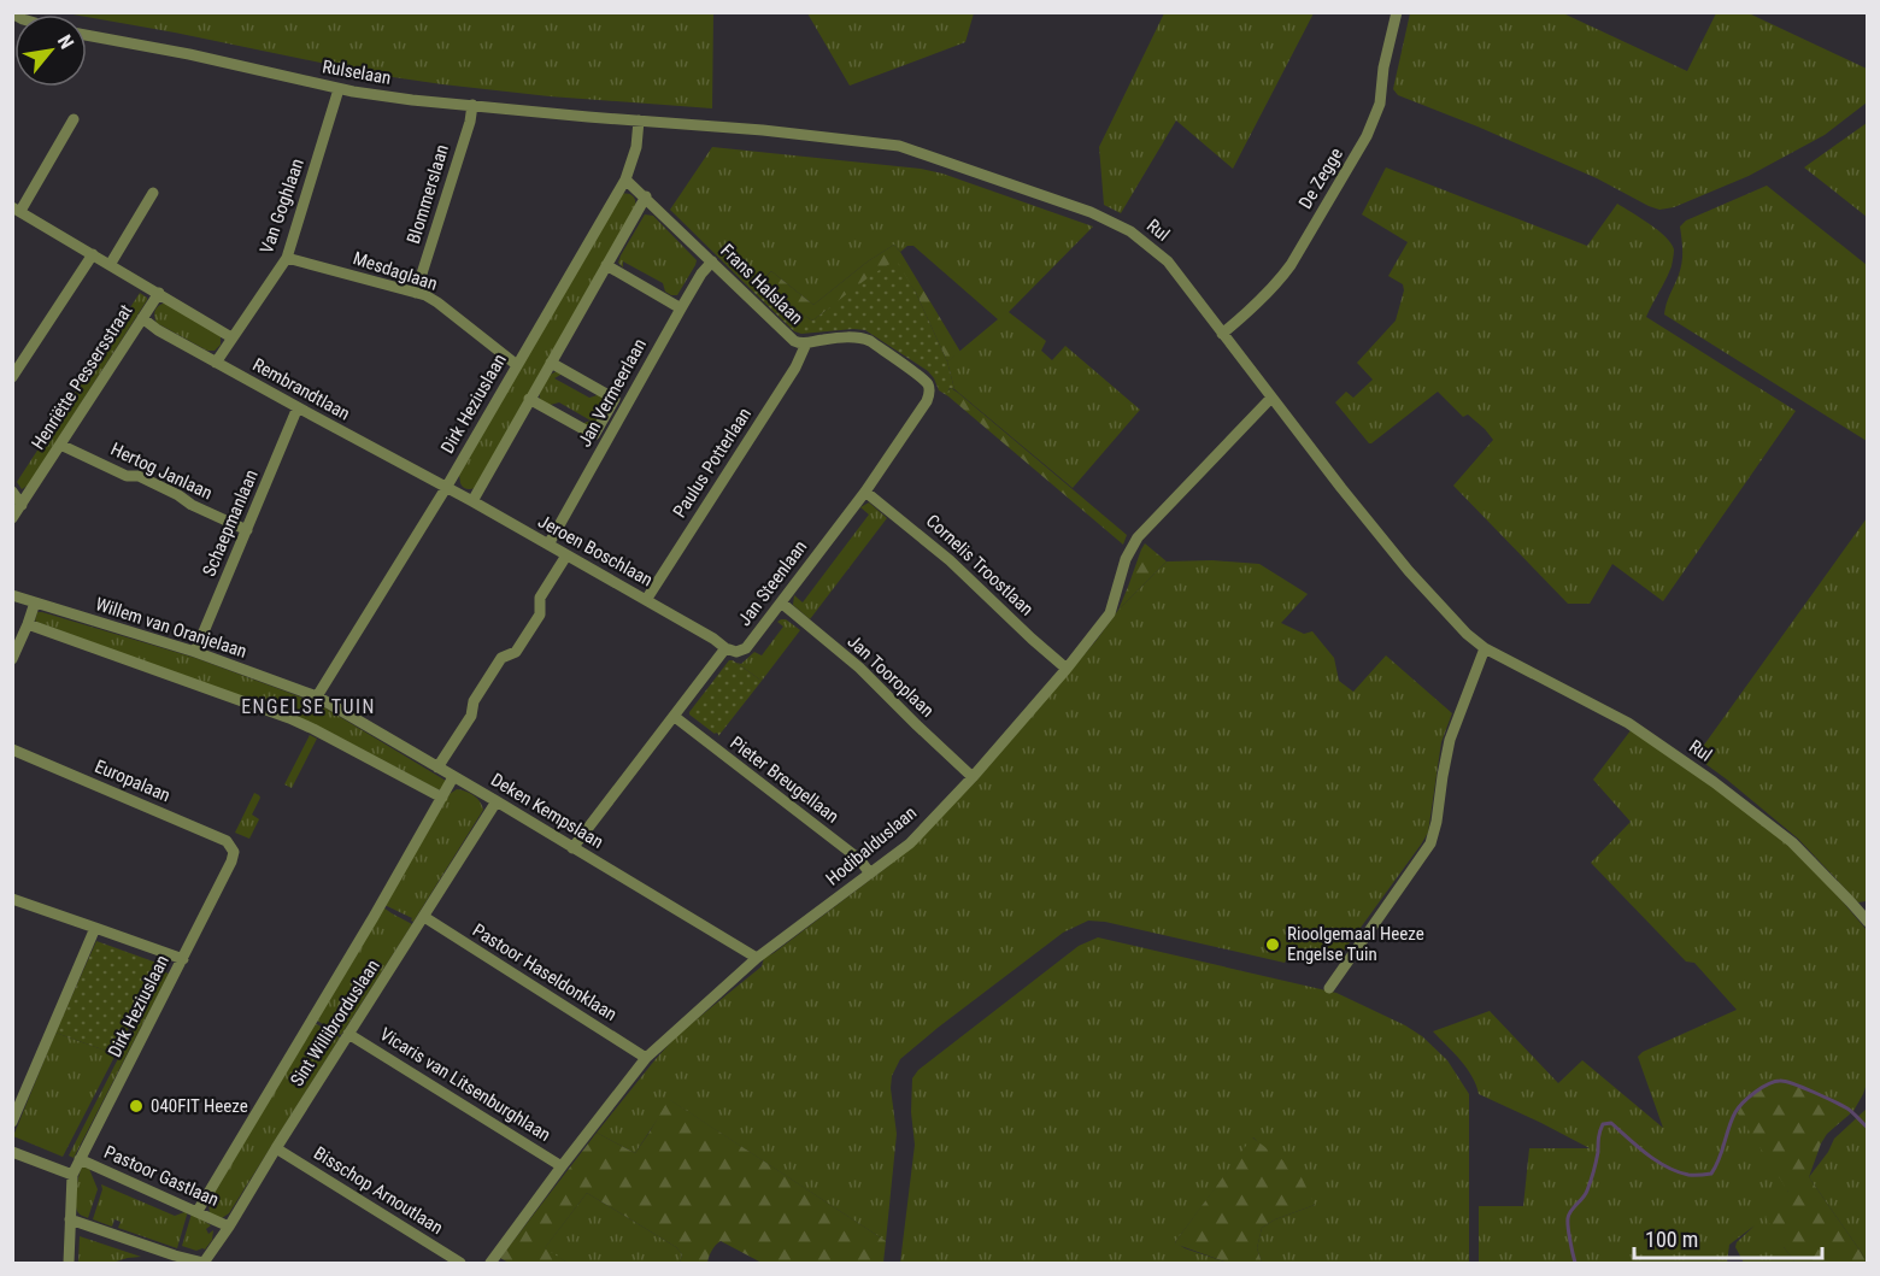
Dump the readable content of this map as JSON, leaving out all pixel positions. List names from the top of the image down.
{
  "streets": {
    "street": [
      "Rulselaan",
      "De Zegge",
      "Blommerslaan",
      "Van Goghlaan",
      "Rul",
      "Mesdaglaan",
      "Frans Halslaan",
      "Henriëtte Pessersstraat",
      "Rembrandtlaan",
      "Jan Vermeerlaan",
      "Dirk Heziuslaan",
      "Paulus Potterlaan",
      "Hertog Janlaan",
      "Schaepmanlaan",
      "Jeroen Boschlaan",
      "Cornelis Troostlaan",
      "Jan Steenlaan",
      "Willem van Oranjelaan",
      "Jan Tooroplaan",
      "Pieter Breugellaan",
      "Europalaan",
      "Deken Kempslaan",
      "Hodibalduslaan",
      "Pastoor Haseldonklaan",
      "Sint Willibrorduslaan",
      "Vicaris van Litsenburghlaan",
      "Pastoor Gastlaan",
      "Bisschop Arnoutlaan"
    ]
  },
  "crossings": [
    ["Rulselaan", "Blommerslaan"],
    ["Rulselaan", "Van Goghlaan"],
    ["Rulselaan", "Rul"],
    ["Rulselaan", "Dirk Heziuslaan"],
    ["De Zegge", "Rul"],
    ["Blommerslaan", "Mesdaglaan"],
    ["Van Goghlaan", "Mesdaglaan"],
    ["Van Goghlaan", "Rembrandtlaan"],
    ["Rul", "Dirk Heziuslaan"],
    ["Rul", "Hodibalduslaan"],
    ["Mesdaglaan", "Dirk Heziuslaan"],
    ["Frans Halslaan", "Jan Vermeerlaan"],
    ["Frans Halslaan", "Dirk Heziuslaan"],
    ["Frans Halslaan", "Paulus Potterlaan"],
    ["Frans Halslaan", "Jan Steenlaan"],
    ["Henriëtte Pessersstraat", "Rembrandtlaan"],
    ["Henriëtte Pessersstraat", "Hertog Janlaan"],
    ["Rembrandtlaan", "Dirk Heziuslaan"],
    ["Rembrandtlaan", "Schaepmanlaan"],
    ["Rembrandtlaan", "Jeroen Boschlaan"],
    ["Jan Vermeerlaan", "Jeroen Boschlaan"],
    ["Dirk Heziuslaan", "Jeroen Boschlaan"],
    ["Dirk Heziuslaan", "Willem van Oranjelaan"],
    ["Dirk Heziuslaan", "Europalaan"],
    ["Dirk Heziuslaan", "Deken Kempslaan"],
    ["Dirk Heziuslaan", "Pastoor Gastlaan"],
    ["Paulus Potterlaan", "Jeroen Boschlaan"],
    ["Hertog Janlaan", "Schaepmanlaan"],
    ["Schaepmanlaan", "Willem van Oranjelaan"],
    ["Jeroen Boschlaan", "Jan Steenlaan"],
    ["Cornelis Troostlaan", "Jan Steenlaan"],
    ["Cornelis Troostlaan", "Hodibalduslaan"],
    ["Jan Steenlaan", "Jan Tooroplaan"],
    ["Willem van Oranjelaan", "Deken Kempslaan"],
    ["Jan Tooroplaan", "Hodibalduslaan"],
    ["Pieter Breugellaan", "Hodibalduslaan"],
    ["Deken Kempslaan", "Hodibalduslaan"],
    ["Deken Kempslaan", "Sint Willibrorduslaan"],
    ["Hodibalduslaan", "Pastoor Haseldonklaan"],
    ["Hodibalduslaan", "Vicaris van Litsenburghlaan"],
    ["Pastoor Haseldonklaan", "Sint Willibrorduslaan"],
    ["Sint Willibrorduslaan", "Vicaris van Litsenburghlaan"],
    ["Sint Willibrorduslaan", "Pastoor Gastlaan"],
    ["Sint Willibrorduslaan", "Bisschop Arnoutlaan"]
  ],
  "districts": ["ENGELSE TUIN"],
  "places": ["Rioolgemaal Heeze Engelse Tuin", "040FIT Heeze"],
  "scale_bar": "100 m",
  "north": "top right"
}
